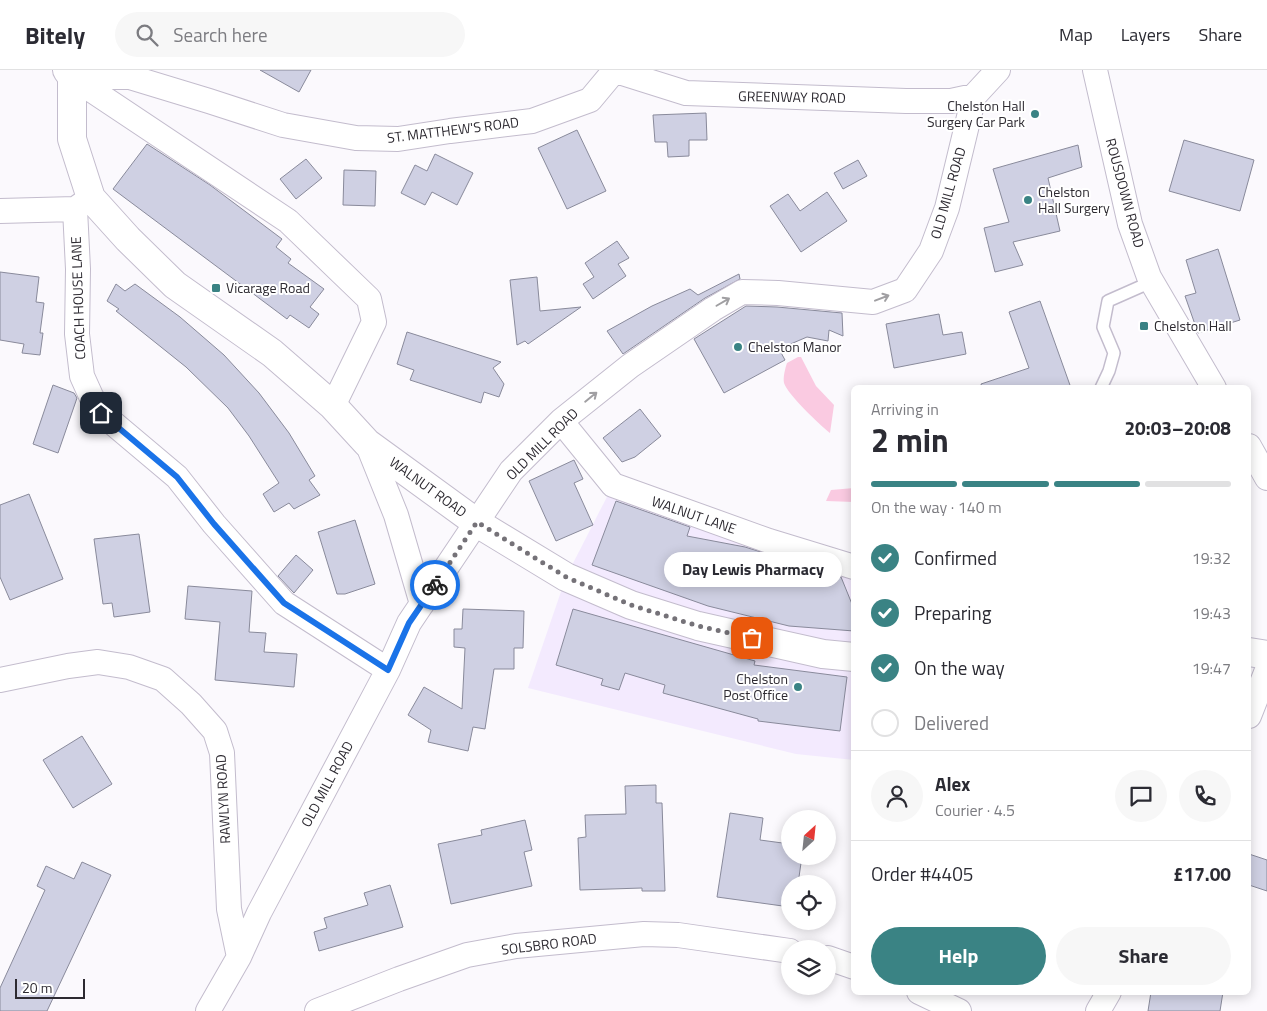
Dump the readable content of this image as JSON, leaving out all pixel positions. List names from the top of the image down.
{
  "streets": {
    "street": [
      "GREENWAY ROAD",
      "ST. MATTHEW'S ROAD",
      "OLD MILL ROAD",
      "ROUSDOWN ROAD",
      "COACH HOUSE LANE",
      "WALNUT ROAD",
      "WALNUT LANE",
      "RAWLYN ROAD",
      "SOLSBRO ROAD"
    ]
  },
  "crossings": [
    ["GREENWAY ROAD", "ST. MATTHEW'S ROAD"],
    ["GREENWAY ROAD", "OLD MILL ROAD"],
    ["ST. MATTHEW'S ROAD", "WALNUT ROAD"],
    ["OLD MILL ROAD", "COACH HOUSE LANE"],
    ["OLD MILL ROAD", "WALNUT ROAD"],
    ["OLD MILL ROAD", "WALNUT LANE"],
    ["OLD MILL ROAD", "RAWLYN ROAD"],
    ["COACH HOUSE LANE", "WALNUT ROAD"]
  ],
  "one_way": ["OLD MILL ROAD"],
  "places": {
    "other": [
      "Chelston Hall Surgery Car Park",
      "Chelston Hall Surgery",
      "Chelston Manor",
      "Day Lewis Pharmacy",
      "Chelston Post Office"
    ],
    "transit": ["Vicarage Road", "Chelston Hall"]
  },
  "scale_bar": "20 m",
  "north": "top right",
  "page": {
    "header": "Bitely",
    "search": "Search here",
    "nav": ["Map", "Layers", "Share"],
    "heading": ["2 min", "Arriving in", "20:03–20:08"],
    "panel": [
      "Alex",
      "Courier · 4.5",
      "Order #4405",
      "£17.00"
    ],
    "bar": "On the way · 140 m",
    "list": [
      ["Confirmed", "19:32"],
      ["Preparing", "19:43"],
      ["On the way", "19:47"],
      "Delivered"
    ],
    "bubble": "Day Lewis Pharmacy",
    "buttons": ["Help", "Share"],
    "scale": "20 m"
  }
}
